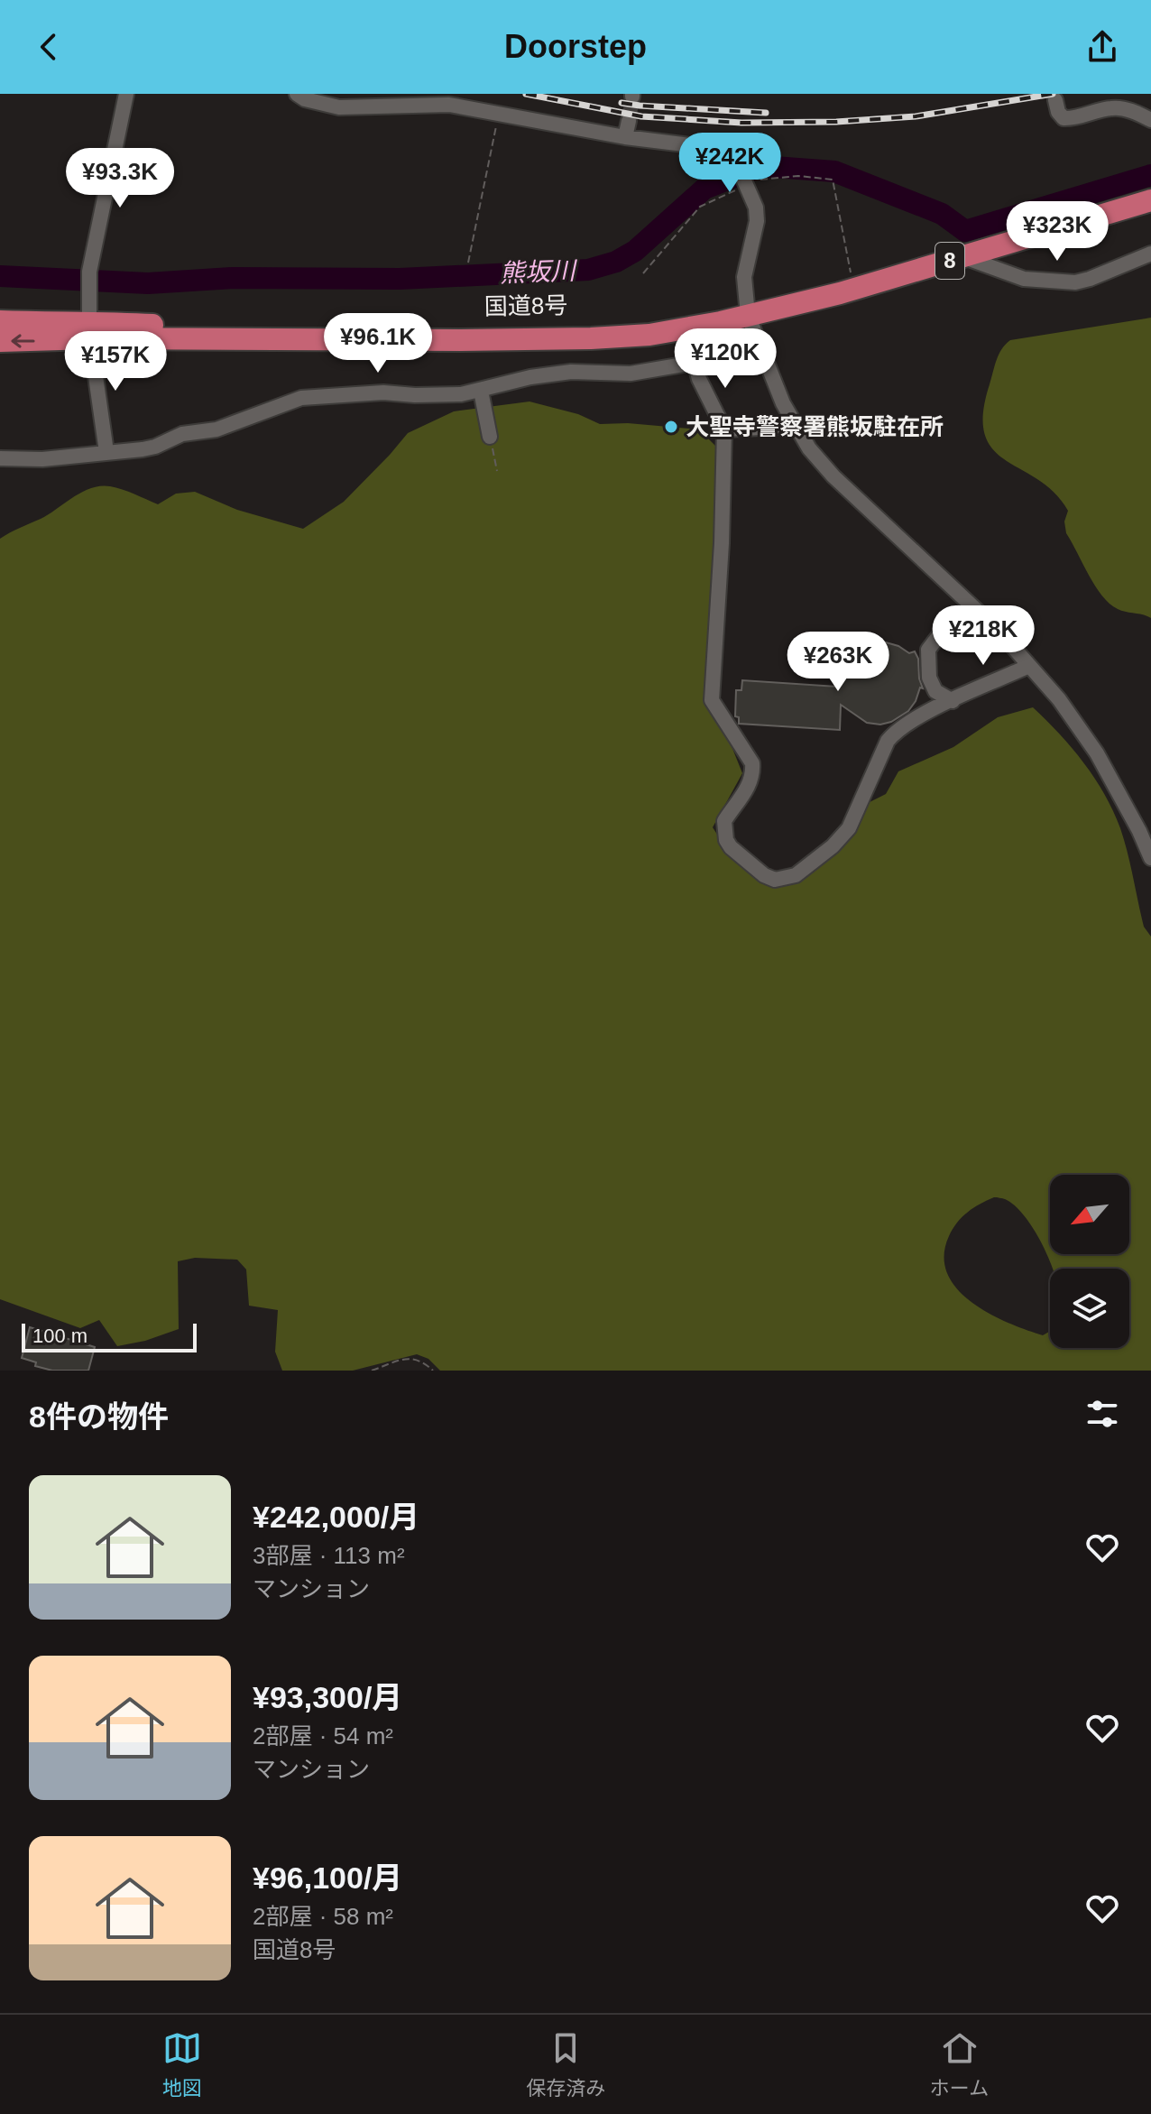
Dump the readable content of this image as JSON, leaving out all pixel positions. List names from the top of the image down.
{
  "streets": {
    "highway": ["8", "国道8号"]
  },
  "water": ["熊坂川"],
  "places": ["大聖寺警察署熊坂駐在所"],
  "scale_bar": "100 m",
  "north": "bottom left",
  "page": {
    "header": "Doorstep",
    "price": [
      "¥242K",
      "¥93.3K",
      "¥323K",
      "¥96.1K",
      "¥120K",
      "¥157K",
      "¥218K",
      "¥263K"
    ],
    "scale": "100 m",
    "heading": "8件の物件",
    "list": [
      {
        "name": "¥242,000/月",
        "note": "3部屋 · 113 m² · マンション"
      },
      {
        "name": "¥93,300/月",
        "note": "2部屋 · 54 m² · マンション"
      },
      {
        "name": "¥96,100/月",
        "note": "2部屋 · 58 m² · 国道8号"
      }
    ],
    "tabs": ["地図", "保存済み", "ホーム"]
  }
}
